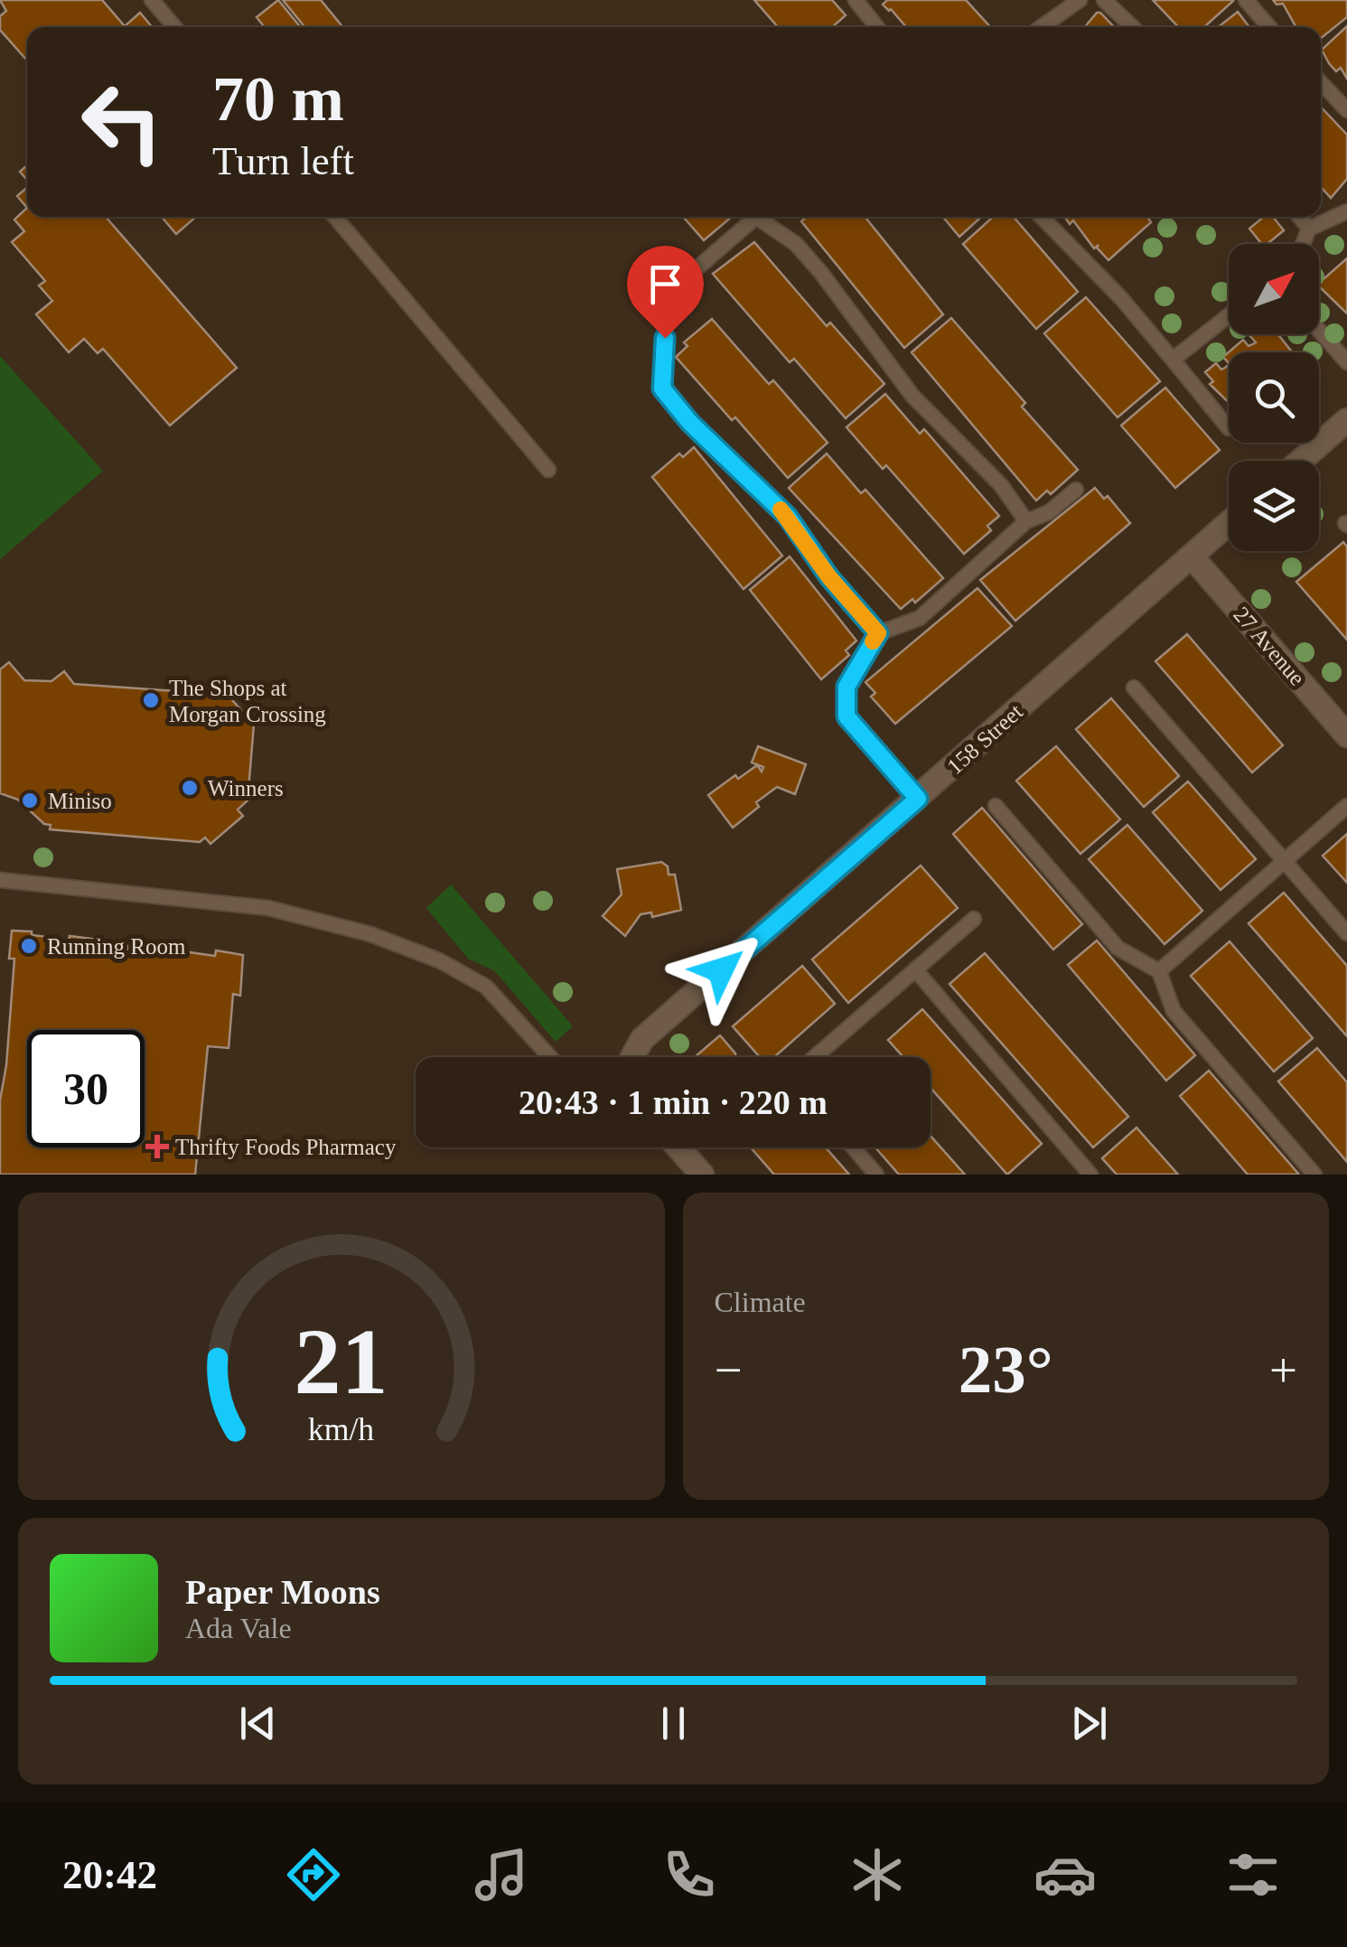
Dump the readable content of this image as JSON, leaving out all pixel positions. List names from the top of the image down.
{
  "streets": {
    "street": ["27 Avenue", "158 Street"]
  },
  "crossings": [
    ["27 Avenue", "158 Street"]
  ],
  "places": {
    "other": [
      "The Shops at Morgan Crossing",
      "Winners",
      "Miniso",
      "Running Room"
    ],
    "health": ["Thrifty Foods Pharmacy"]
  },
  "north": "top right",
  "page": {
    "turn": ["70 m", "Turn left"],
    "limit": "30",
    "trip": "20:43 · 1 min · 220 m",
    "tile": "Climate",
    "heat": ["−", "23°", "+"],
    "song": ["Paper Moons", "Ada Vale"],
    "tabs": "20:42",
    "gauge": ["21", "km/h"]
  }
}
